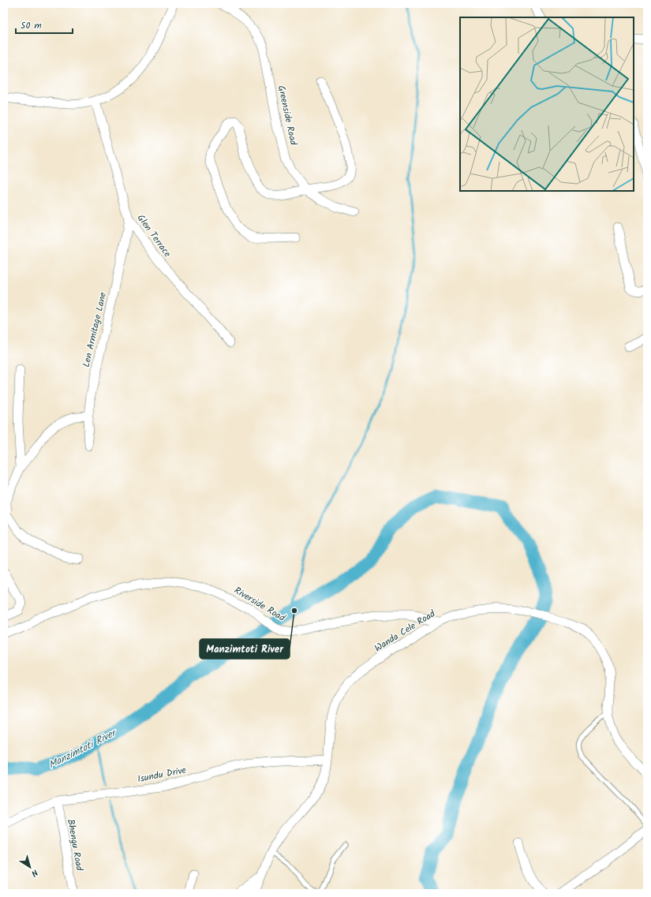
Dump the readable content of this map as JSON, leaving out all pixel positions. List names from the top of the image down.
{
  "streets": {
    "street": [
      "Greenside Road",
      "Glen Terrace",
      "Len Armitage Lane",
      "Riverside Road",
      "Wanda Cele Road",
      "Isundu Drive",
      "Bhengu Road"
    ]
  },
  "crossings": [
    ["Glen Terrace", "Len Armitage Lane"],
    ["Riverside Road", "Wanda Cele Road"],
    ["Wanda Cele Road", "Isundu Drive"],
    ["Isundu Drive", "Bhengu Road"]
  ],
  "water": ["Manzimtoti River"],
  "places": ["Manzimtoti River"],
  "scale_bar": "50 m",
  "north": "bottom right"
}
